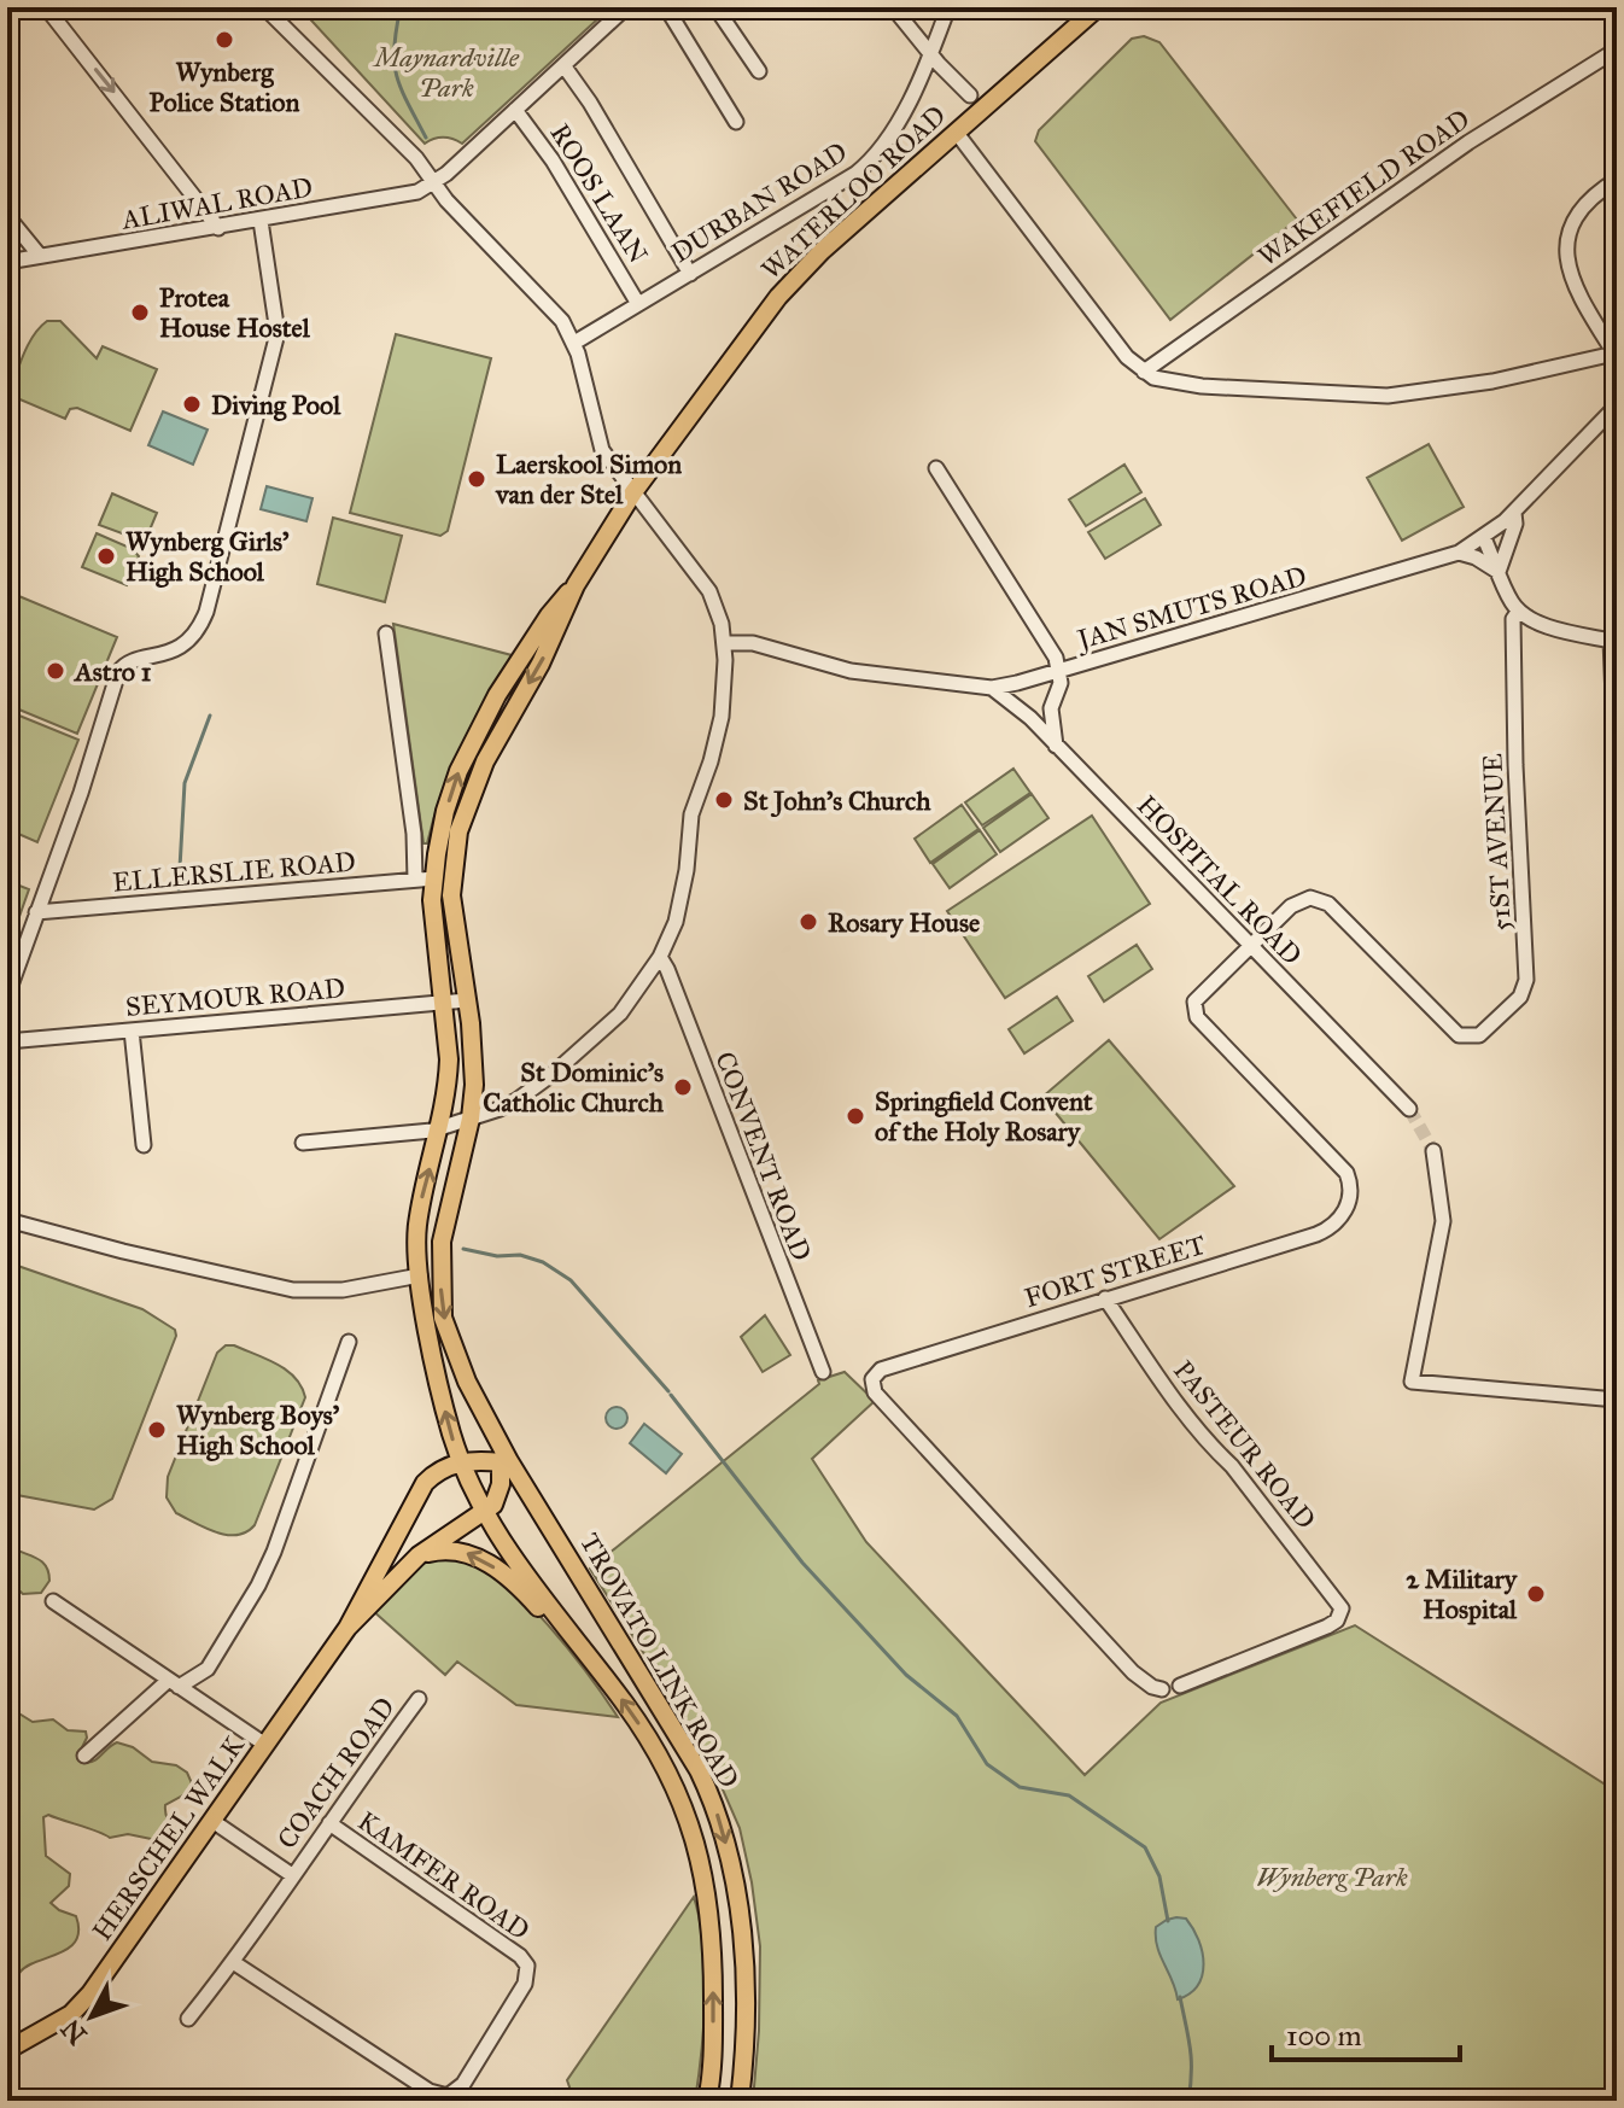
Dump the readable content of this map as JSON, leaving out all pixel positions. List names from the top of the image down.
{
  "streets": {
    "main road": ["WATERLOO ROAD", "TROVATO LINK ROAD", "HERSCHEL WALK"],
    "street": [
      "WAKEFIELD ROAD",
      "ROOS LAAN",
      "DURBAN ROAD",
      "ALIWAL ROAD",
      "JAN SMUTS ROAD",
      "51ST AVENUE",
      "ELLERSLIE ROAD",
      "HOSPITAL ROAD",
      "SEYMOUR ROAD",
      "CONVENT ROAD",
      "FORT STREET",
      "PASTEUR ROAD",
      "COACH ROAD",
      "KAMFER ROAD"
    ]
  },
  "crossings": [
    ["WATERLOO ROAD", "ELLERSLIE ROAD"],
    ["WATERLOO ROAD", "SEYMOUR ROAD"],
    ["WATERLOO ROAD", "TROVATO LINK ROAD"],
    ["ROOS LAAN", "DURBAN ROAD"],
    ["JAN SMUTS ROAD", "HOSPITAL ROAD"],
    ["51ST AVENUE", "HOSPITAL ROAD"],
    ["51ST AVENUE", "FORT STREET"],
    ["HOSPITAL ROAD", "FORT STREET"],
    ["FORT STREET", "PASTEUR ROAD"],
    ["TROVATO LINK ROAD", "HERSCHEL WALK"],
    ["COACH ROAD", "HERSCHEL WALK"],
    ["COACH ROAD", "KAMFER ROAD"]
  ],
  "parks": ["Maynardville Park", "Wynberg Park"],
  "places": [
    "Wynberg Police Station",
    "Protea House Hostel",
    "Diving Pool",
    "Laerskool Simon van der Stel",
    "Wynberg Girls' High School",
    "Astro 1",
    "St John's Church",
    "Rosary House",
    "St Dominic's Catholic Church",
    "Springfield Convent of the Holy Rosary",
    "Wynberg Boys' High School",
    "2 Military Hospital"
  ],
  "scale_bar": "100 m",
  "north": "bottom left"
}
